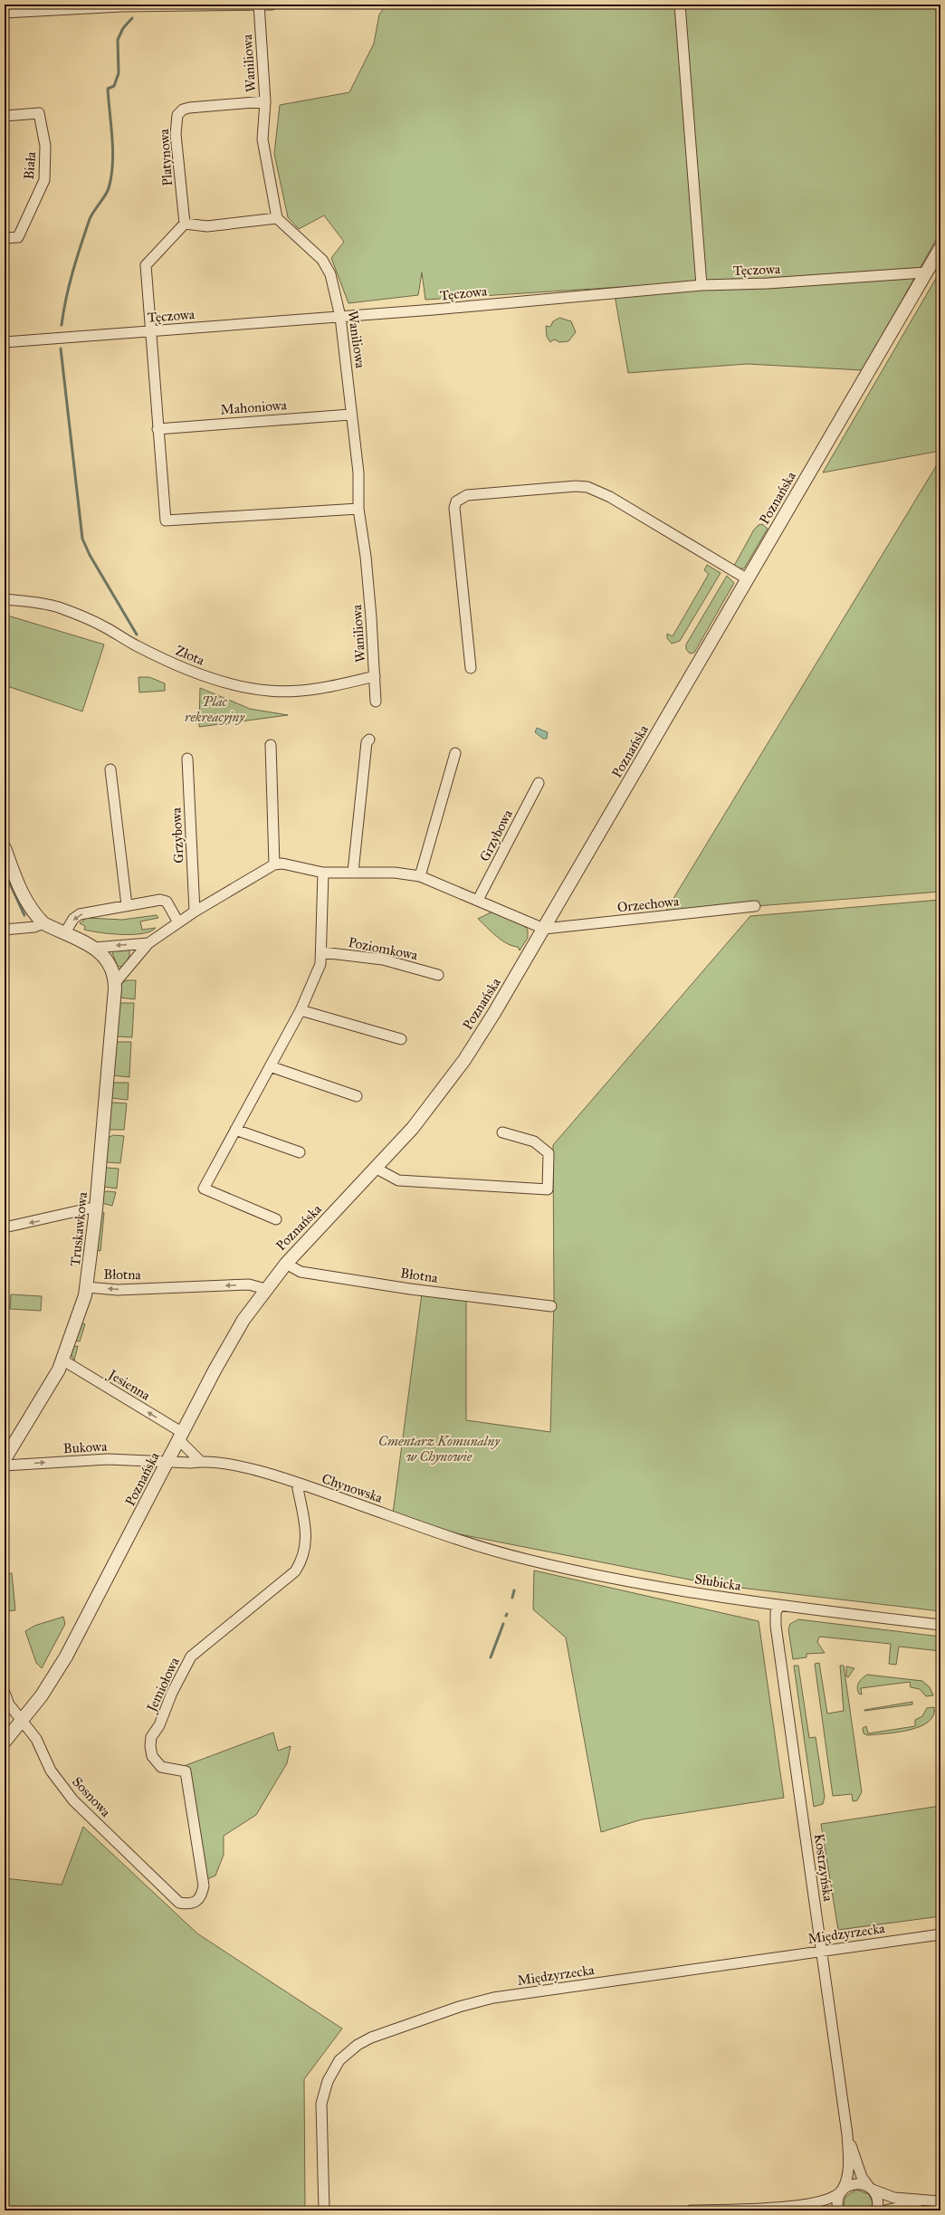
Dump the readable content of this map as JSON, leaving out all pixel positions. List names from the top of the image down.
{
  "streets": {
    "street": [
      "Waniliowa",
      "Platynowa",
      "Biała",
      "Tęczowa",
      "Mahoniowa",
      "Poznańska",
      "Złota",
      "Grzybowa",
      "Orzechowa",
      "Poziomkowa",
      "Truskawkowa",
      "Błotna",
      "Jesienna",
      "Bukowa",
      "Chynowska",
      "Słubicka",
      "Jemiołowa",
      "Sosnowa",
      "Kostrzyńska",
      "Międzyrzecka"
    ]
  },
  "crossings": [
    ["Waniliowa", "Platynowa"],
    ["Waniliowa", "Tęczowa"],
    ["Waniliowa", "Mahoniowa"],
    ["Waniliowa", "Złota"],
    ["Tęczowa", "Poznańska"],
    ["Poznańska", "Orzechowa"],
    ["Poznańska", "Błotna"],
    ["Poznańska", "Jesienna"],
    ["Poznańska", "Bukowa"],
    ["Poznańska", "Chynowska"],
    ["Poznańska", "Sosnowa"],
    ["Truskawkowa", "Błotna"],
    ["Truskawkowa", "Jesienna"],
    ["Bukowa", "Chynowska"],
    ["Chynowska", "Słubicka"],
    ["Chynowska", "Jemiołowa"],
    ["Słubicka", "Kostrzyńska"],
    ["Jemiołowa", "Sosnowa"],
    ["Kostrzyńska", "Międzyrzecka"]
  ],
  "one_way": ["Błotna", "Jesienna", "Bukowa"],
  "parks": ["Plac rekreacyjny", "Cmentarz Komunalny w Chynowie"]
}
